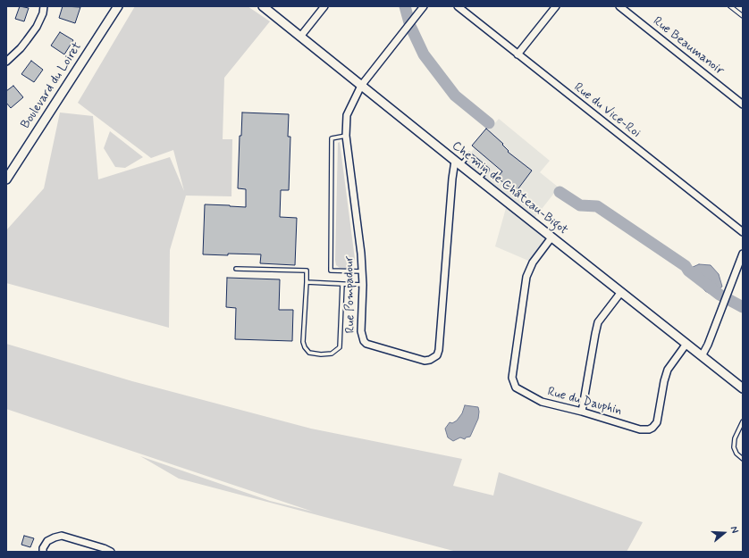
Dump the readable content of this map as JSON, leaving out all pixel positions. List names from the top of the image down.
{
  "streets": {
    "street": [
      "Rue Beaumanoir",
      "Boulevard du Loiret",
      "Rue du Vice-Roi",
      "Chemin de Château-Bigot",
      "Rue Pompadour",
      "Rue du Dauphin"
    ]
  },
  "crossings": [
    ["Chemin de Château-Bigot", "Rue Pompadour"],
    ["Chemin de Château-Bigot", "Rue du Dauphin"]
  ],
  "north": "right"
}
